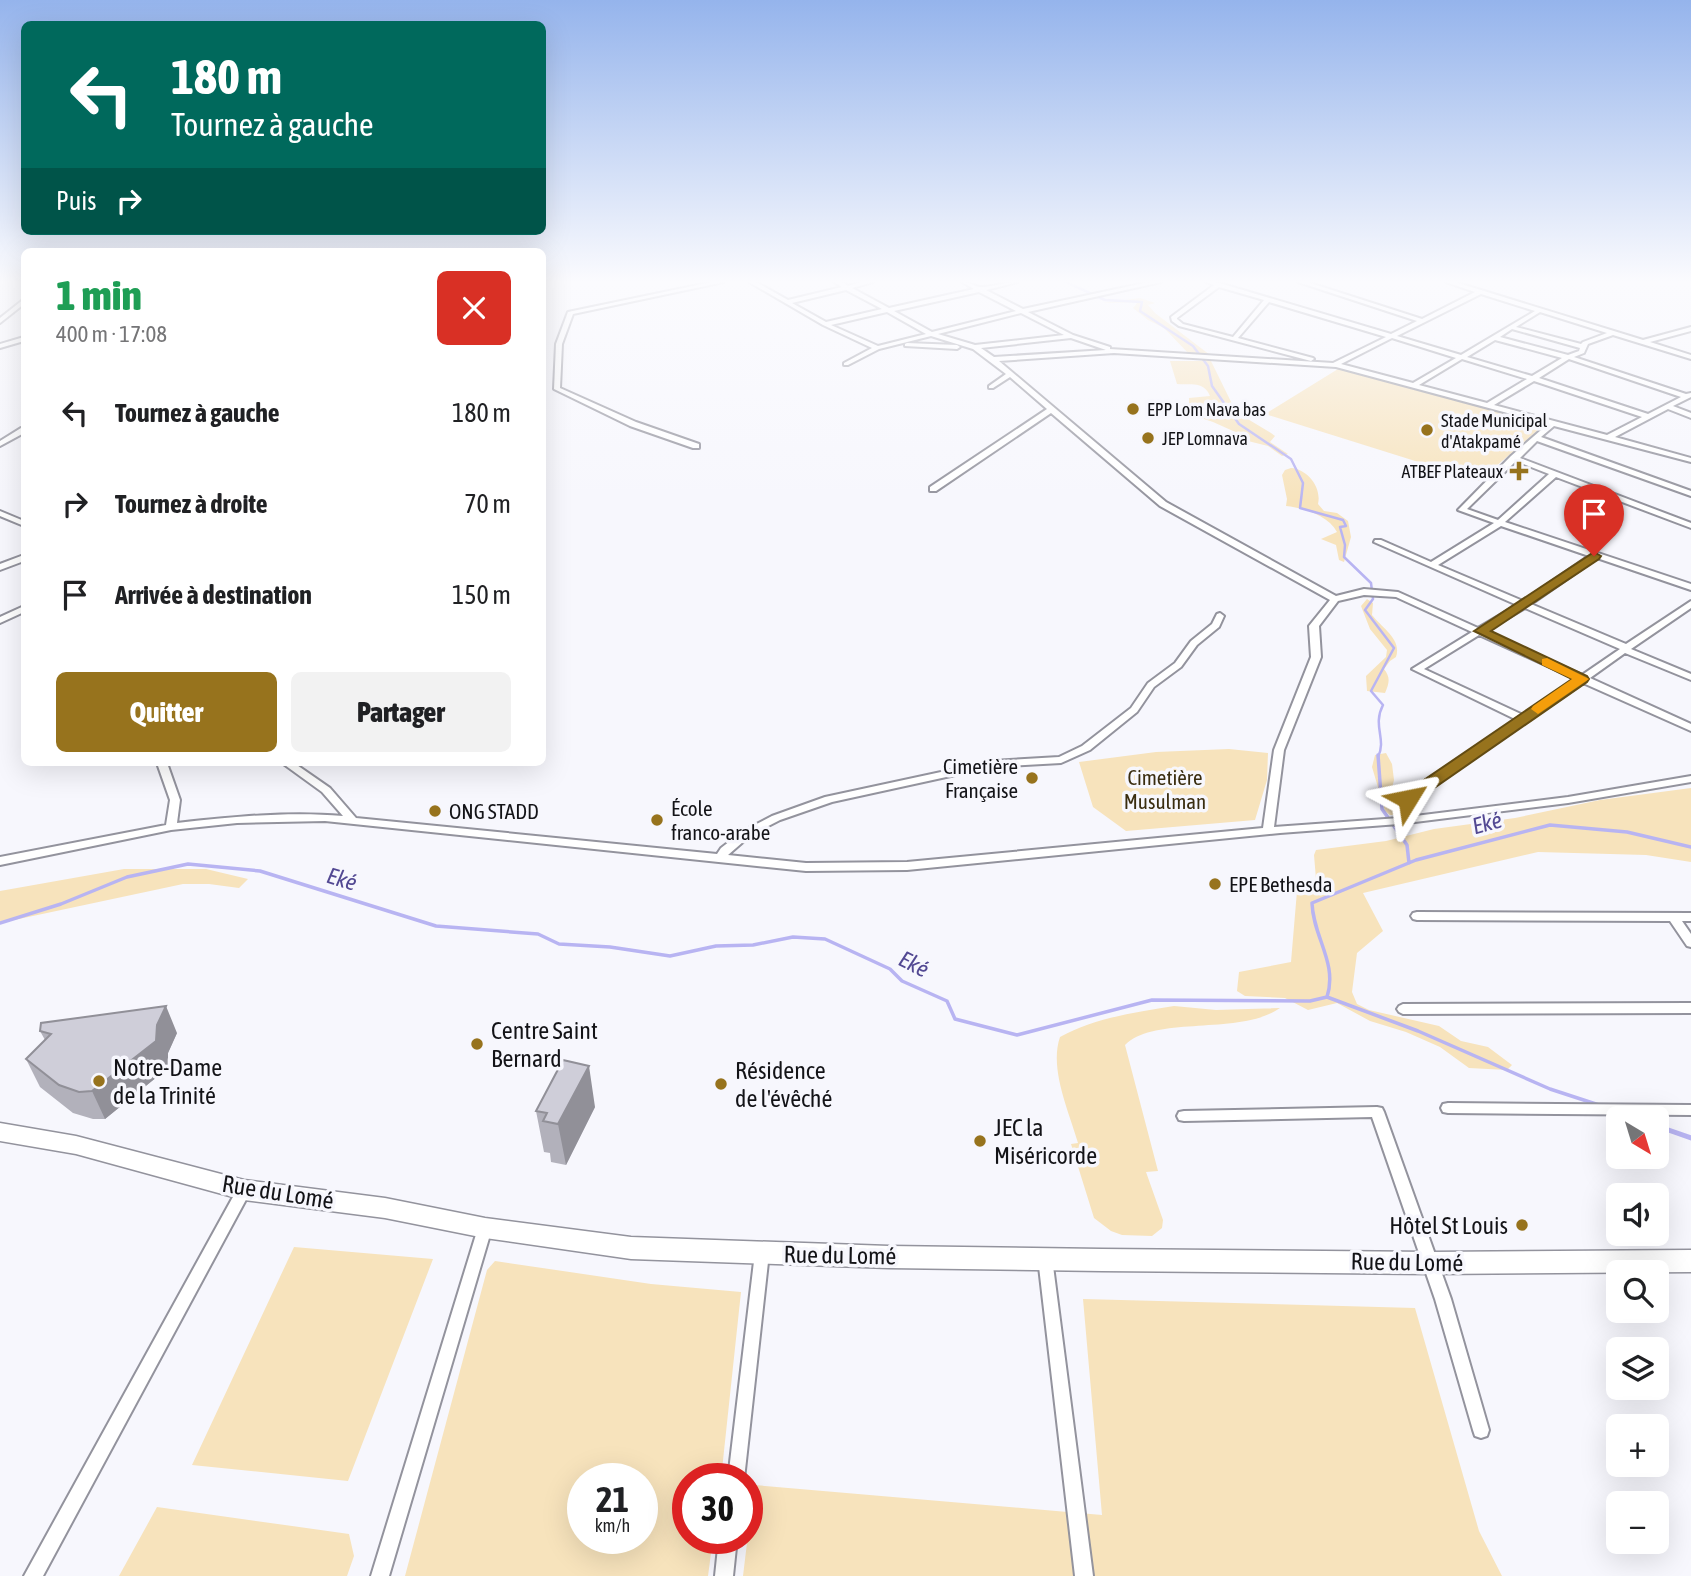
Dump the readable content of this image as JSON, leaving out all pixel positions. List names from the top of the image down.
{
  "streets": {
    "main road": ["Rue du Lomé"]
  },
  "water": ["Eké"],
  "parks": ["Cimetière Musulman"],
  "places": {
    "other": [
      "EPP Lom Nava bas",
      "Stade Municipal d'Atakpamé",
      "JEP Lomnava",
      "Cimetière Française",
      "ONG STADD",
      "École franco-arabe",
      "EPE Bethesda",
      "Centre Saint Bernard",
      "Notre-Dame de la Trinité",
      "Résidence de l'évêché",
      "JEC la Miséricorde",
      "Hôtel St Louis"
    ],
    "health": ["ATBEF Plateaux"]
  },
  "north": "bottom right",
  "page": {
    "turn": ["180 m", "Tournez à gauche"],
    "then": "Puis",
    "heading": ["1 min", "400 m · 17:08"],
    "list": [
      {
        "name": "Tournez à gauche",
        "value": "180 m"
      },
      {
        "name": "Tournez à droite",
        "value": "70 m"
      },
      {
        "name": "Arrivée à destination",
        "value": "150 m"
      }
    ],
    "buttons": ["Quitter", "Partager"],
    "map_buttons": ["+", "−"],
    "speed": "21 km/h",
    "limit": "30"
  }
}
